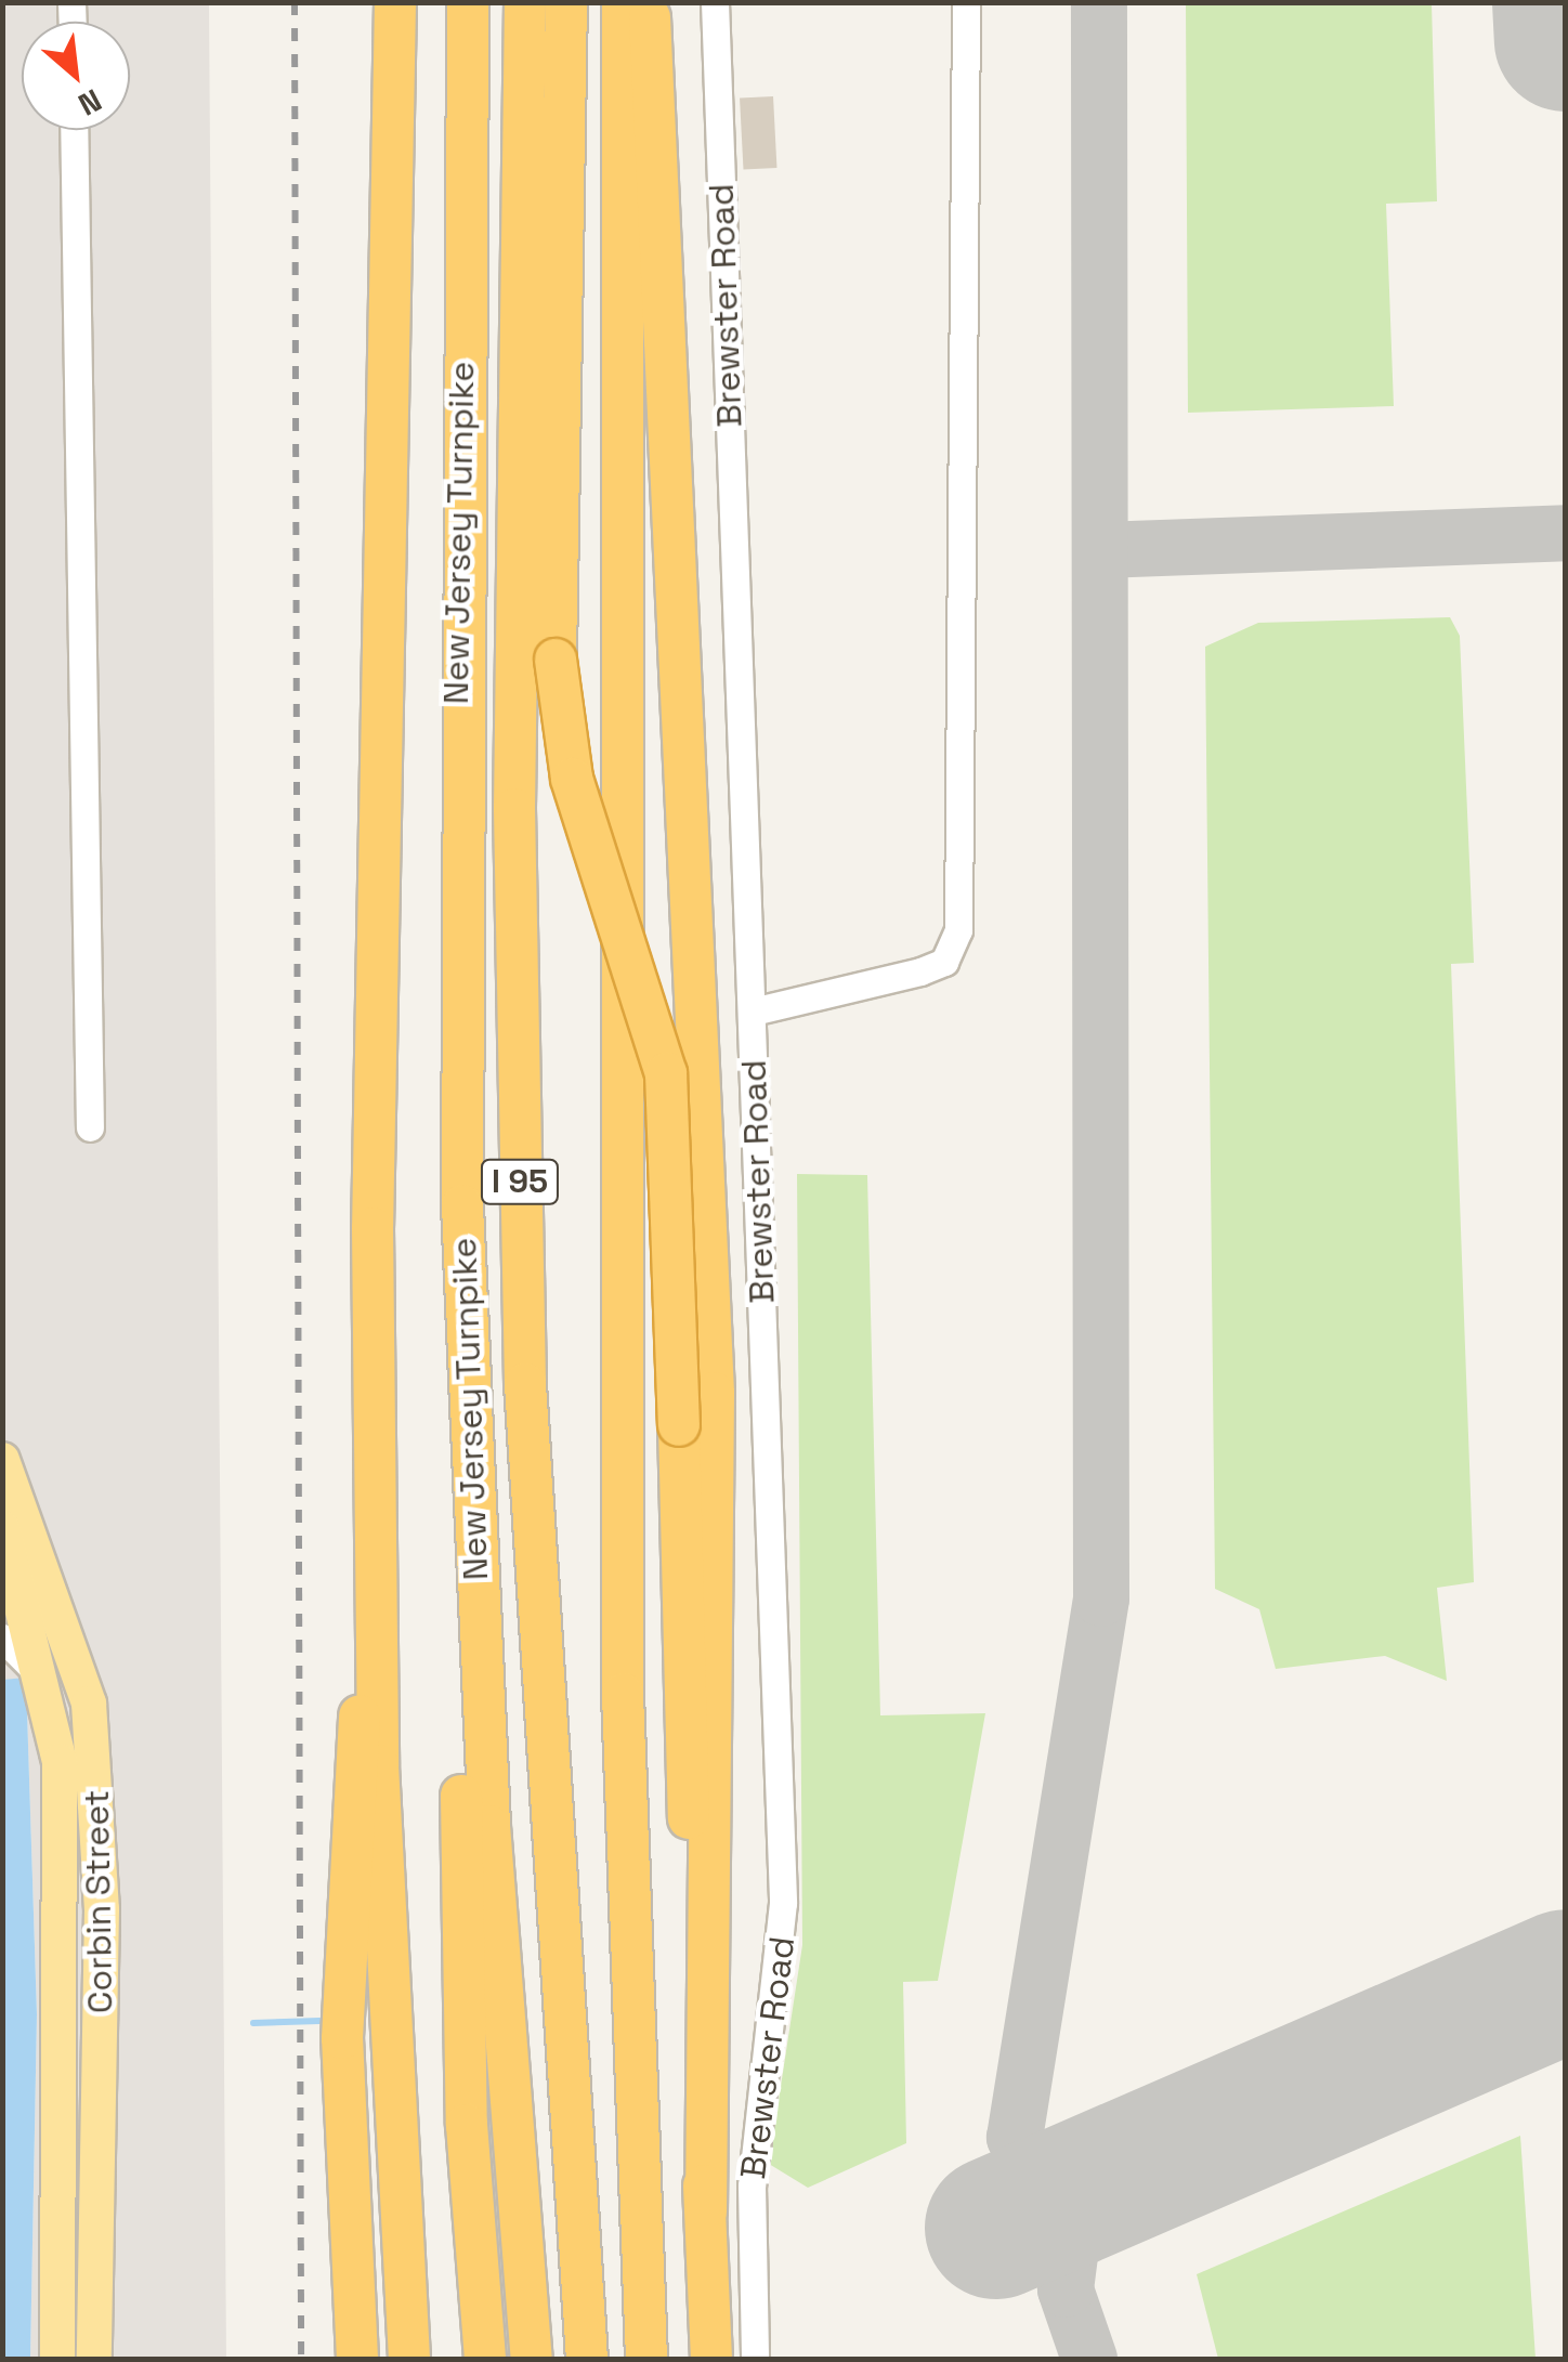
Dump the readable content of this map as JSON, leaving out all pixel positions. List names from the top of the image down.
{
  "streets": {
    "highway": ["New Jersey Turnpike", "I 95"],
    "main road": ["Corbin Street"],
    "street": ["Brewster Road"]
  },
  "north": "bottom right"
}
